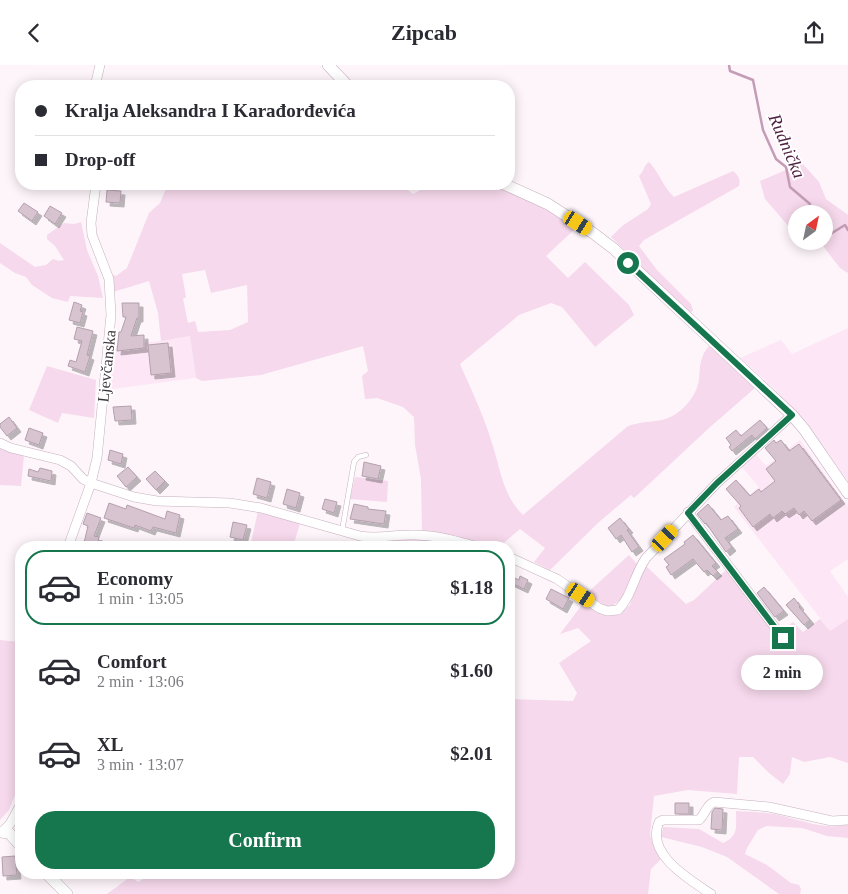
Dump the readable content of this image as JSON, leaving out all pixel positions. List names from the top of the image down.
{
  "streets": {
    "street": ["Ljevčanska"]
  },
  "water": ["Rudnička"],
  "north": "top right",
  "page": {
    "header": "Zipcab",
    "banner": ["Kralja Aleksandra I Karađorđevića", "Drop-off"],
    "list": [
      {
        "name": "Economy",
        "note": "1 min · 13:05",
        "value": "$1.18"
      },
      {
        "name": "Comfort",
        "note": "2 min · 13:06",
        "value": "$1.60"
      },
      {
        "name": "XL",
        "note": "3 min · 13:07",
        "value": "$2.01"
      }
    ],
    "bubble": "2 min",
    "buttons": "Confirm"
  }
}
